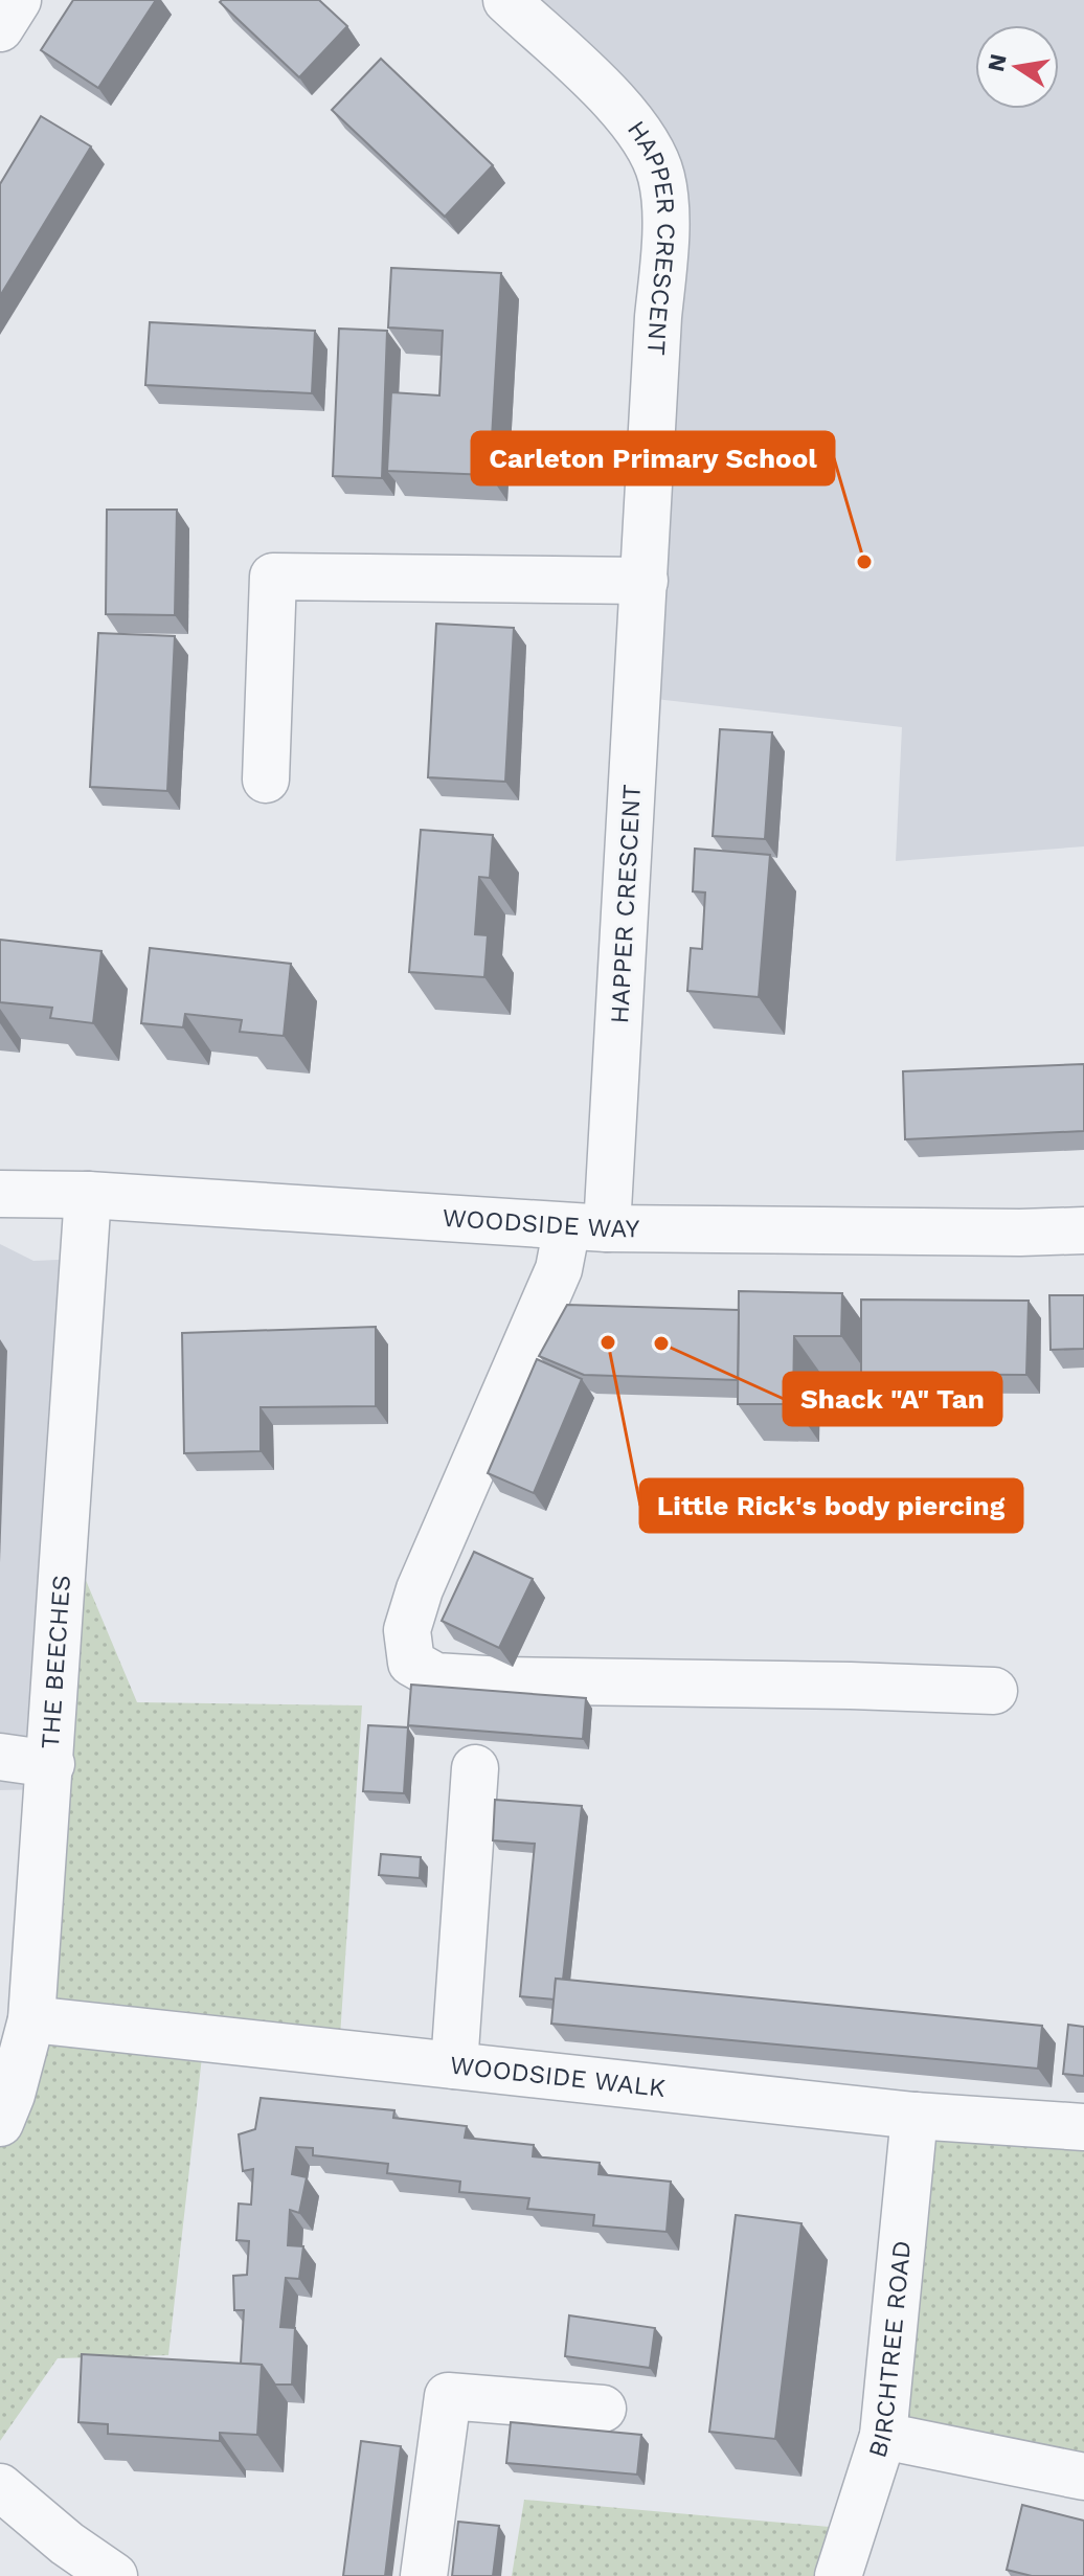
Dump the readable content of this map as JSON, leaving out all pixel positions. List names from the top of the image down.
{
  "streets": {
    "street": [
      "HAPPER CRESCENT",
      "WOODSIDE WAY",
      "THE BEECHES",
      "WOODSIDE WALK",
      "BIRCHTREE ROAD"
    ]
  },
  "crossings": [
    ["HAPPER CRESCENT", "WOODSIDE WAY"],
    ["WOODSIDE WAY", "THE BEECHES"],
    ["THE BEECHES", "WOODSIDE WALK"],
    ["WOODSIDE WALK", "BIRCHTREE ROAD"]
  ],
  "places": ["Carleton Primary School", "Little Rick's body piercing", "Shack \"A\" Tan"],
  "north": "left"
}
